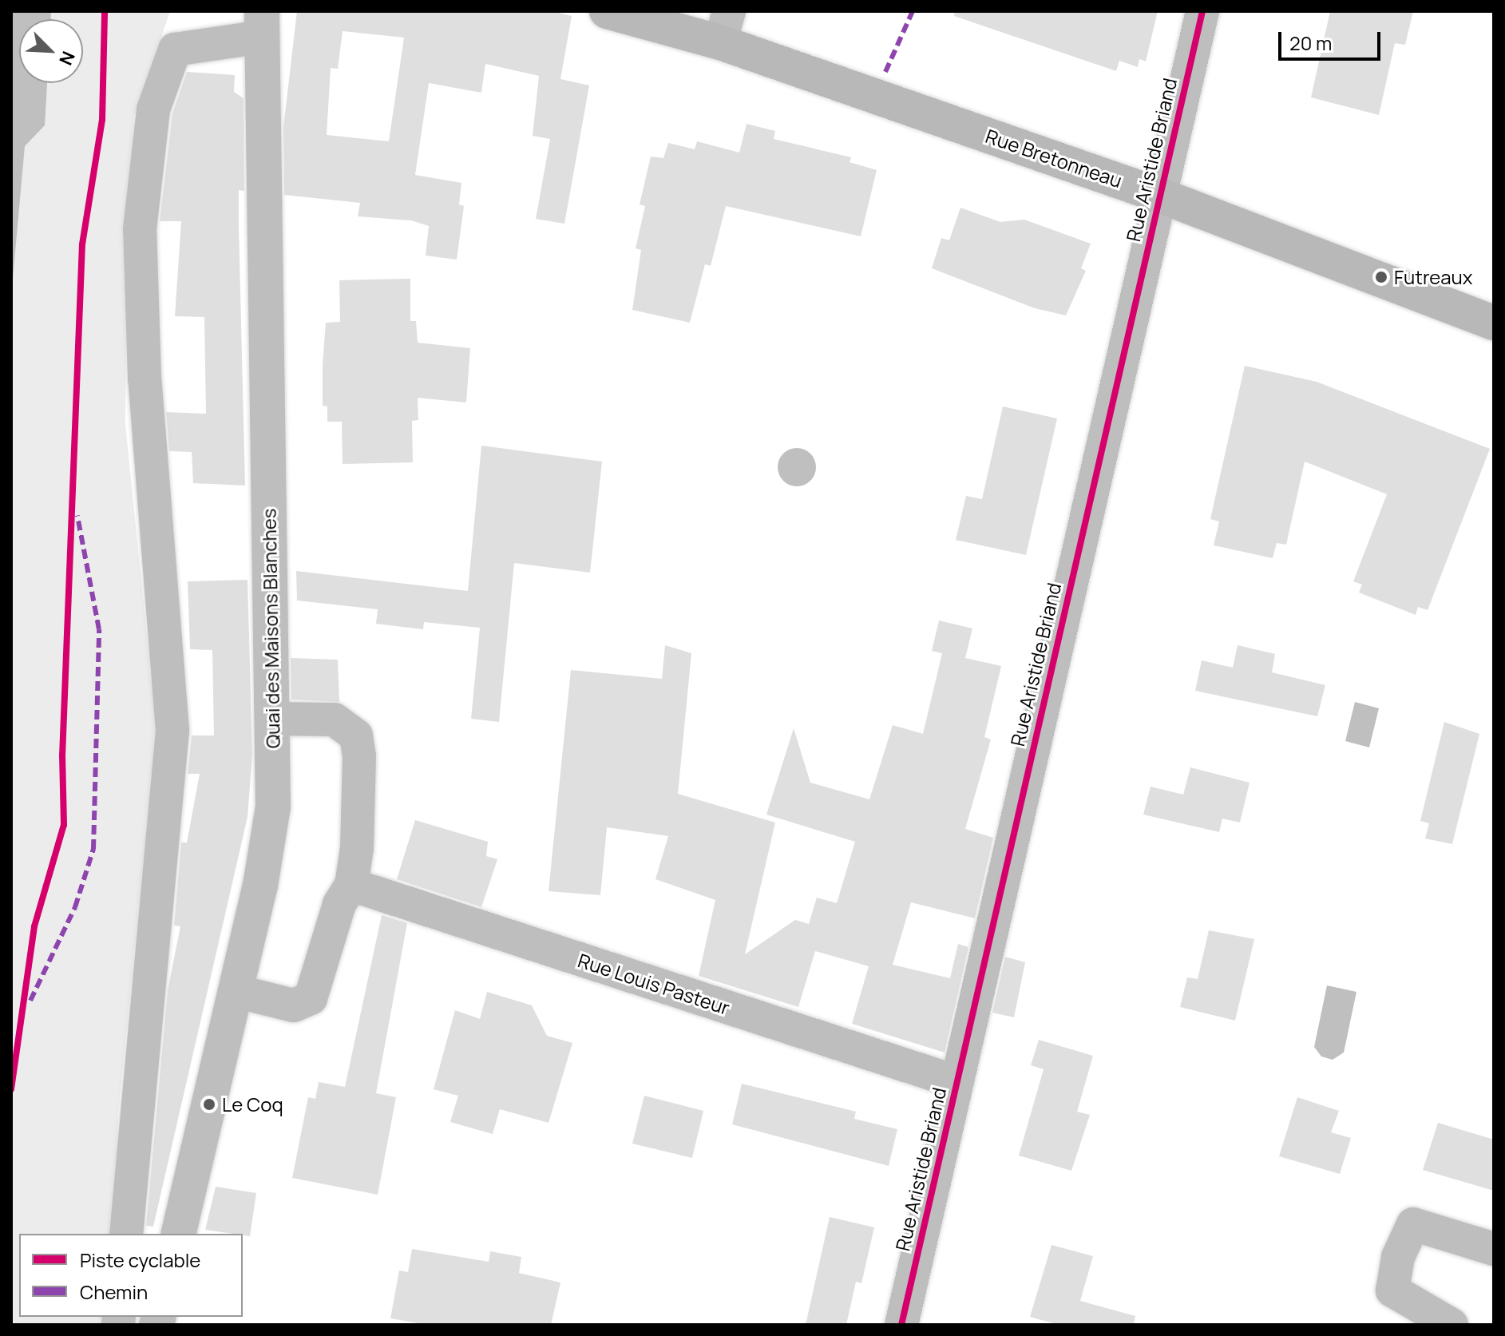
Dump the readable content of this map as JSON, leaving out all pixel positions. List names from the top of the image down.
{
  "streets": {
    "main road": ["Quai des Maisons Blanches"],
    "street": ["Rue Bretonneau", "Rue Aristide Briand", "Rue Louis Pasteur"]
  },
  "crossings": [
    ["Rue Bretonneau", "Rue Aristide Briand"],
    ["Rue Aristide Briand", "Rue Louis Pasteur"]
  ],
  "places": ["Futreaux", "Le Coq"],
  "legend": ["Piste cyclable", "Chemin"],
  "scale_bar": "20 m",
  "north": "bottom right"
}
